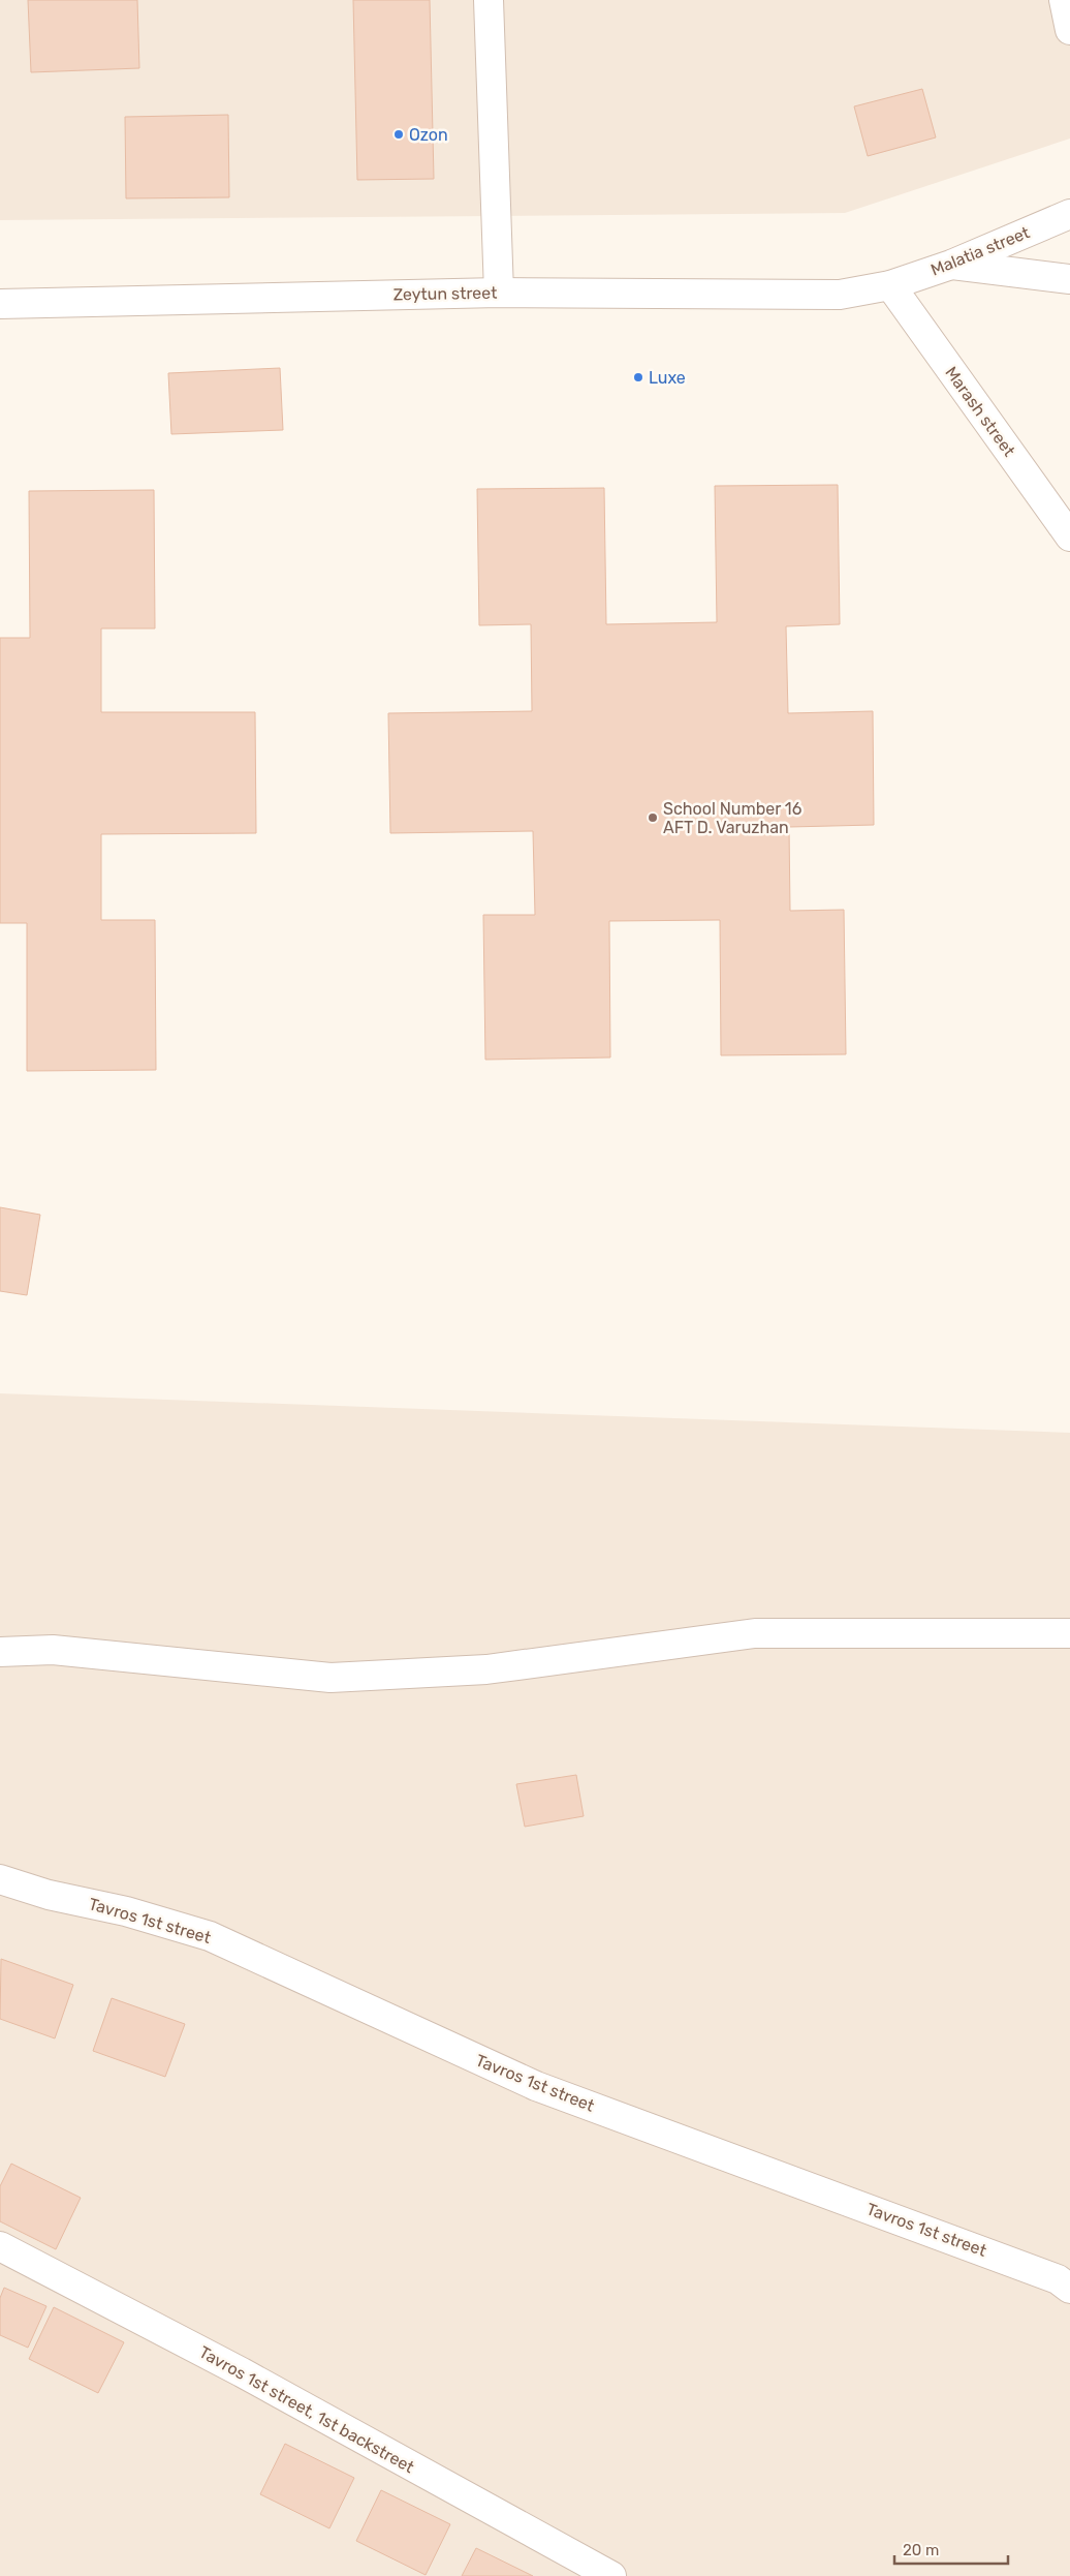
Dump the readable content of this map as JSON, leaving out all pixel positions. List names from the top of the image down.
{
  "streets": {
    "street": [
      "Malatia street",
      "Zeytun street",
      "Marash street",
      "Tavros 1st street",
      "Tavros 1st street, 1st backstreet"
    ]
  },
  "crossings": [
    ["Malatia street", "Zeytun street"],
    ["Malatia street", "Marash street"],
    ["Zeytun street", "Marash street"]
  ],
  "places": ["Ozon", "Luxe", "School Number 16 AFT D. Varuzhan"],
  "scale_bar": "20 m"
}
